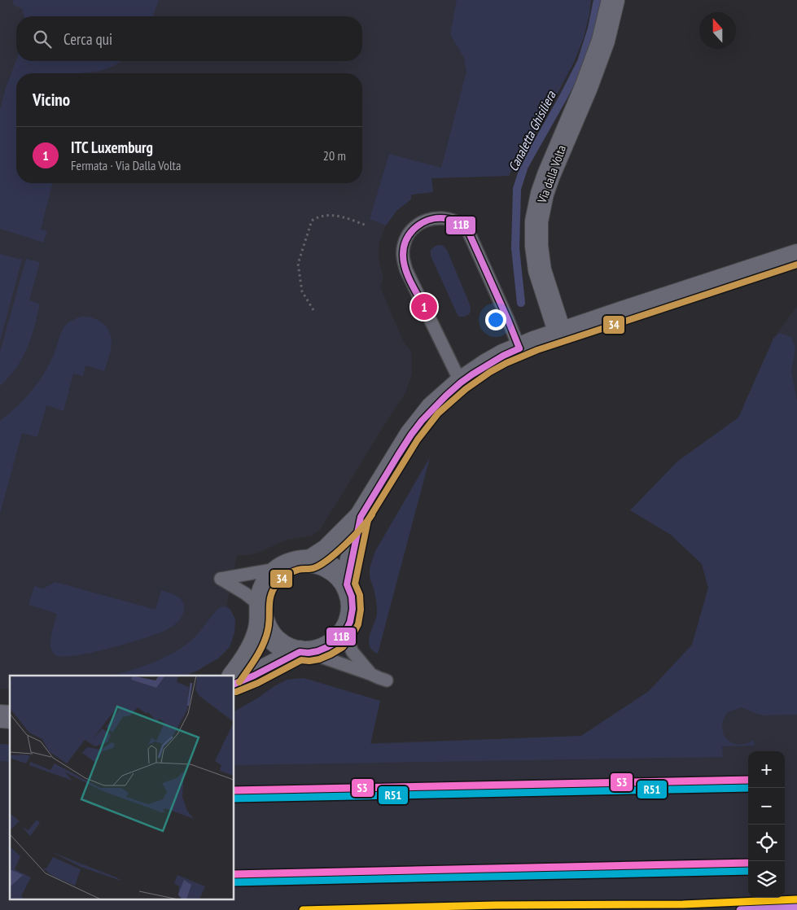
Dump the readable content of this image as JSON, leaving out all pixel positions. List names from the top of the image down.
{
  "streets": {
    "street": ["Via dalla Volta"]
  },
  "water": ["Canaletta Ghisiliera"],
  "lines": [
    "transit line 11B",
    "transit line 34",
    "transit line S3",
    "transit line R51"
  ],
  "north": "top",
  "page": {
    "search": "Cerca qui",
    "heading": "Vicino",
    "list": [
      {
        "mark": "1",
        "name": "ITC Luxemburg",
        "note": "Fermata · Via Dalla Volta",
        "value": "20 m"
      }
    ],
    "pins": "1",
    "map_buttons": ["+", "−"]
  }
}
